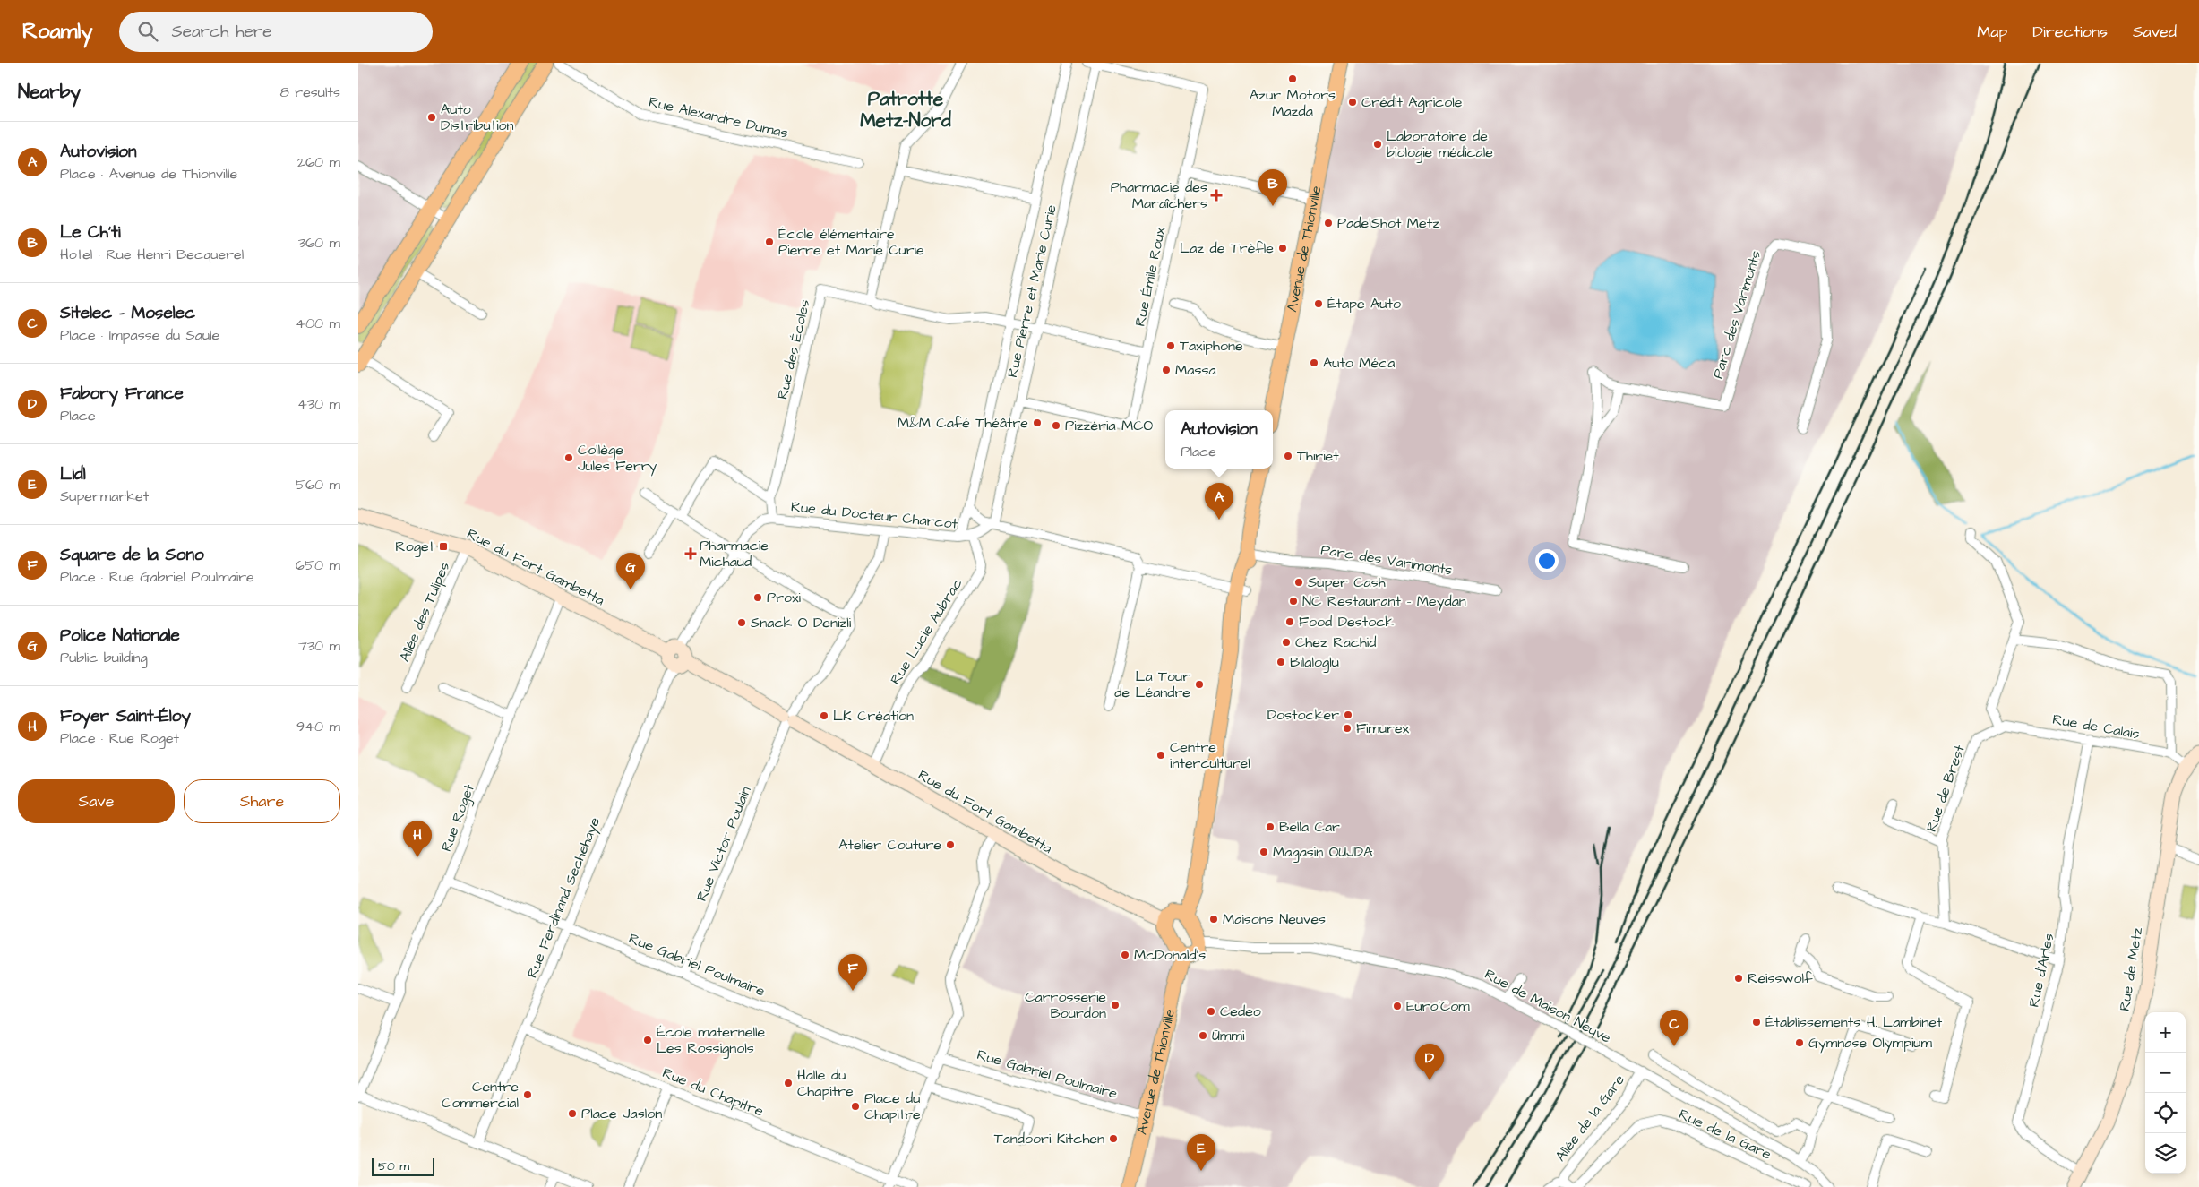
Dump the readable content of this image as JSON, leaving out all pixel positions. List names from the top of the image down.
{
  "streets": {
    "main road": ["Avenue de Thionville"],
    "street": [
      "Rue Alexandre Dumas",
      "Rue Émile Roux",
      "Rue Pierre et Marie Curie",
      "Parc des Varimonts",
      "Rue des Écoles",
      "Rue du Docteur Charcot",
      "Rue du Fort Gambetta",
      "Allée des Tulipes",
      "Rue Lucie Aubrac",
      "Rue de Calais",
      "Rue de Brest",
      "Rue Roget",
      "Rue Victor Poulain",
      "Rue Ferdinand Sechehaye",
      "Rue Gabriel Poulmaire",
      "Rue de Metz",
      "Rue d'Arles",
      "Rue de Maison Neuve",
      "Rue du Chapitre",
      "Allée de la Gare",
      "Rue de la Gare"
    ]
  },
  "crossings": [
    ["Avenue de Thionville", "Rue Gabriel Poulmaire"],
    ["Rue Émile Roux", "Rue Pierre et Marie Curie"],
    ["Rue Pierre et Marie Curie", "Rue du Docteur Charcot"],
    ["Rue des Écoles", "Rue du Docteur Charcot"],
    ["Rue des Écoles", "Rue Ferdinand Sechehaye"],
    ["Rue du Docteur Charcot", "Rue Lucie Aubrac"],
    ["Rue du Docteur Charcot", "Rue Victor Poulain"],
    ["Rue du Docteur Charcot", "Rue Ferdinand Sechehaye"],
    ["Rue du Fort Gambetta", "Allée des Tulipes"],
    ["Rue du Fort Gambetta", "Rue Lucie Aubrac"],
    ["Rue du Fort Gambetta", "Rue Roget"],
    ["Rue du Fort Gambetta", "Rue Victor Poulain"],
    ["Rue du Fort Gambetta", "Rue Ferdinand Sechehaye"],
    ["Rue de Calais", "Rue de Brest"],
    ["Rue de Calais", "Rue de Metz"],
    ["Rue de Calais", "Rue d'Arles"],
    ["Rue Roget", "Rue Gabriel Poulmaire"],
    ["Rue Victor Poulain", "Rue Gabriel Poulmaire"],
    ["Rue Ferdinand Sechehaye", "Rue Gabriel Poulmaire"],
    ["Rue Ferdinand Sechehaye", "Rue du Chapitre"],
    ["Rue de Metz", "Rue d'Arles"],
    ["Rue de Maison Neuve", "Allée de la Gare"],
    ["Rue de Maison Neuve", "Rue de la Gare"],
    ["Allée de la Gare", "Rue de la Gare"]
  ],
  "districts": ["Patrotte Metz-Nord"],
  "places": {
    "other": [
      "Azur Motors Mazda",
      "Crédit Agricole",
      "Auto Distribution",
      "Laboratoire de biologie médicale",
      "PadelShot Metz",
      "École élémentaire Pierre et Marie Curie",
      "Laz de Trèfle",
      "Étape Auto",
      "Taxiphone",
      "Auto Méca",
      "Massa",
      "M&M Café Théâtre",
      "Pizzéria MCO",
      "Thiriet",
      "Collège Jules Ferry",
      "Super Cash",
      "Proxi",
      "NC Restaurant - Meydan",
      "Food Destock",
      "Snack O Denizli",
      "Chez Rachid",
      "Bilaloglu",
      "La Tour de Léandre",
      "Dostocker",
      "LK Création",
      "Fimurex",
      "Centre interculturel",
      "Bella Car",
      "Atelier Couture",
      "Magasin OUJDA",
      "Maisons Neuves",
      "McDonald's",
      "Reisswolf",
      "Carrosserie Bourdon",
      "Euro'Com",
      "Cedeo",
      "Établissements H. Lambinet",
      "Ūmmi",
      "École maternelle Les Rossignols",
      "Gymnase Olympium",
      "Halle du Chapitre",
      "Centre Commercial",
      "Place du Chapitre",
      "Place Jaslon",
      "Tandoori Kitchen"
    ],
    "health": ["Pharmacie des Maraîchers", "Pharmacie Michaud"],
    "transit": ["Roget"]
  },
  "scale_bar": "50 m",
  "page": {
    "header": "Roamly",
    "search": "Search here",
    "nav": ["Map", "Directions", "Saved"],
    "heading": ["Nearby", "8 results"],
    "list": [
      {
        "mark": "A",
        "name": "Autovision",
        "note": "Place · Avenue de Thionville",
        "value": "260 m"
      },
      {
        "mark": "B",
        "name": "Le Ch'ti",
        "note": "Hotel · Rue Henri Becquerel",
        "value": "360 m"
      },
      {
        "mark": "C",
        "name": "Sitelec - Moselec",
        "note": "Place · Impasse du Saule",
        "value": "400 m"
      },
      {
        "mark": "D",
        "name": "Fabory France",
        "note": "Place",
        "value": "430 m"
      },
      {
        "mark": "E",
        "name": "Lidl",
        "note": "Supermarket",
        "value": "560 m"
      },
      {
        "mark": "F",
        "name": "Square de la Sono",
        "note": "Place · Rue Gabriel Poulmaire",
        "value": "650 m"
      },
      {
        "mark": "G",
        "name": "Police Nationale",
        "note": "Public building",
        "value": "730 m"
      },
      {
        "mark": "H",
        "name": "Foyer Saint-Éloy",
        "note": "Place · Rue Roget",
        "value": "940 m"
      }
    ],
    "pins": [
      "B",
      "A",
      "G",
      "H",
      "F",
      "C",
      "D",
      "E"
    ],
    "popup": ["Autovision", "Place"],
    "buttons": ["Save", "Share"],
    "map_buttons": ["+", "−"],
    "scale": "50 m"
  }
}
